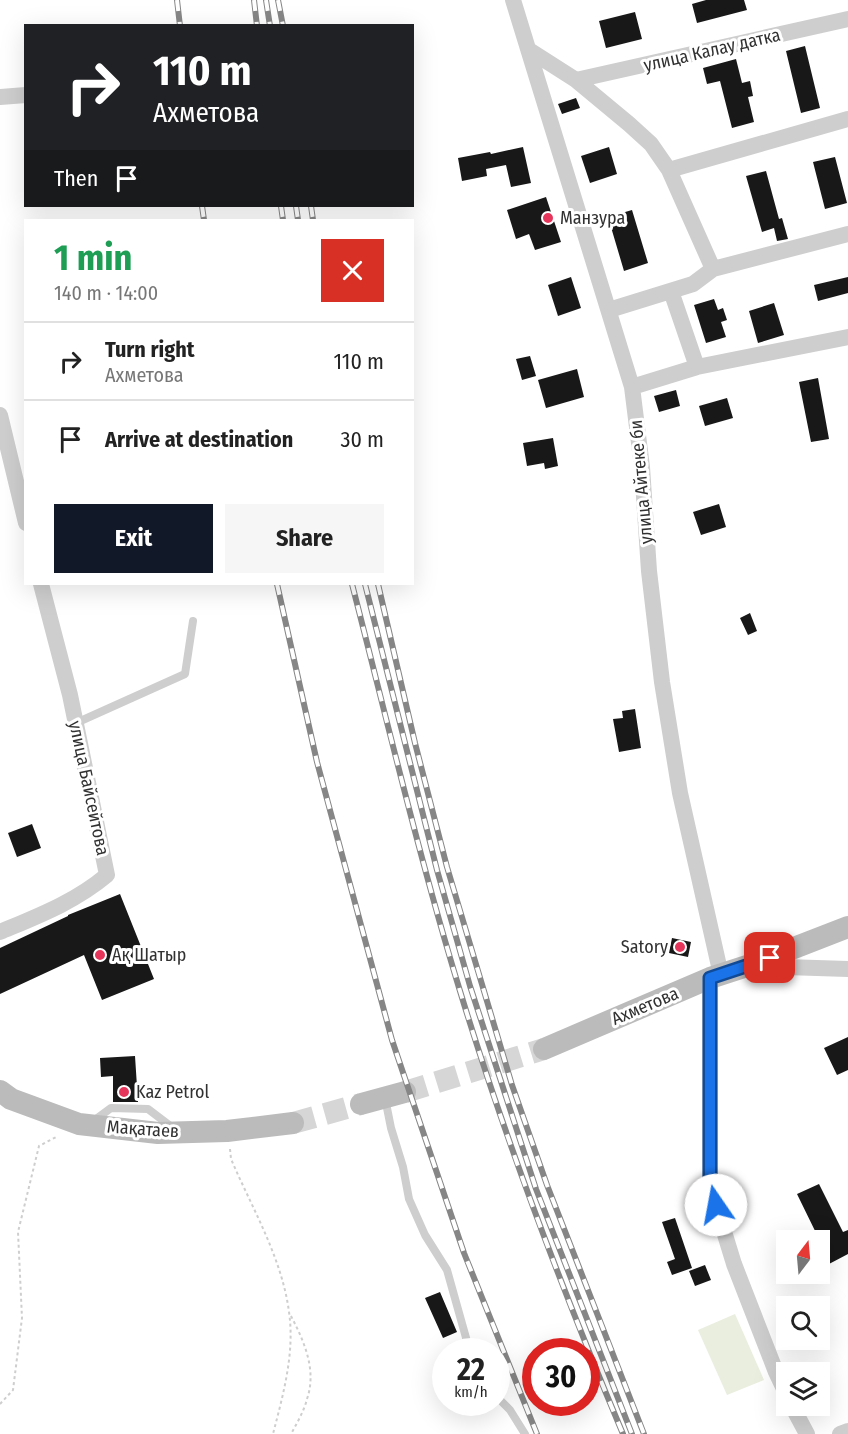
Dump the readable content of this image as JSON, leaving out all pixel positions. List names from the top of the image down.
{
  "streets": {
    "main road": ["Ахметова", "Мақатаев"],
    "street": ["улица Калау датка", "улица Айтеке би", "улица Байсейтова"]
  },
  "crossings": [
    ["улица Айтеке би", "Ахметова"]
  ],
  "places": [
    "Манзура",
    "Satory",
    "Ақ Шатыр",
    "Kaz Petrol"
  ],
  "north": "top",
  "page": {
    "turn": ["110 m", "Ахметова"],
    "then": "Then",
    "heading": ["1 min", "140 m · 14:00"],
    "list": [
      {
        "name": "Turn right",
        "note": "Ахметова",
        "value": "110 m"
      },
      {
        "name": "Arrive at destination",
        "value": "30 m"
      }
    ],
    "buttons": ["Exit", "Share"],
    "speed": "22 km/h",
    "limit": "30"
  }
}
